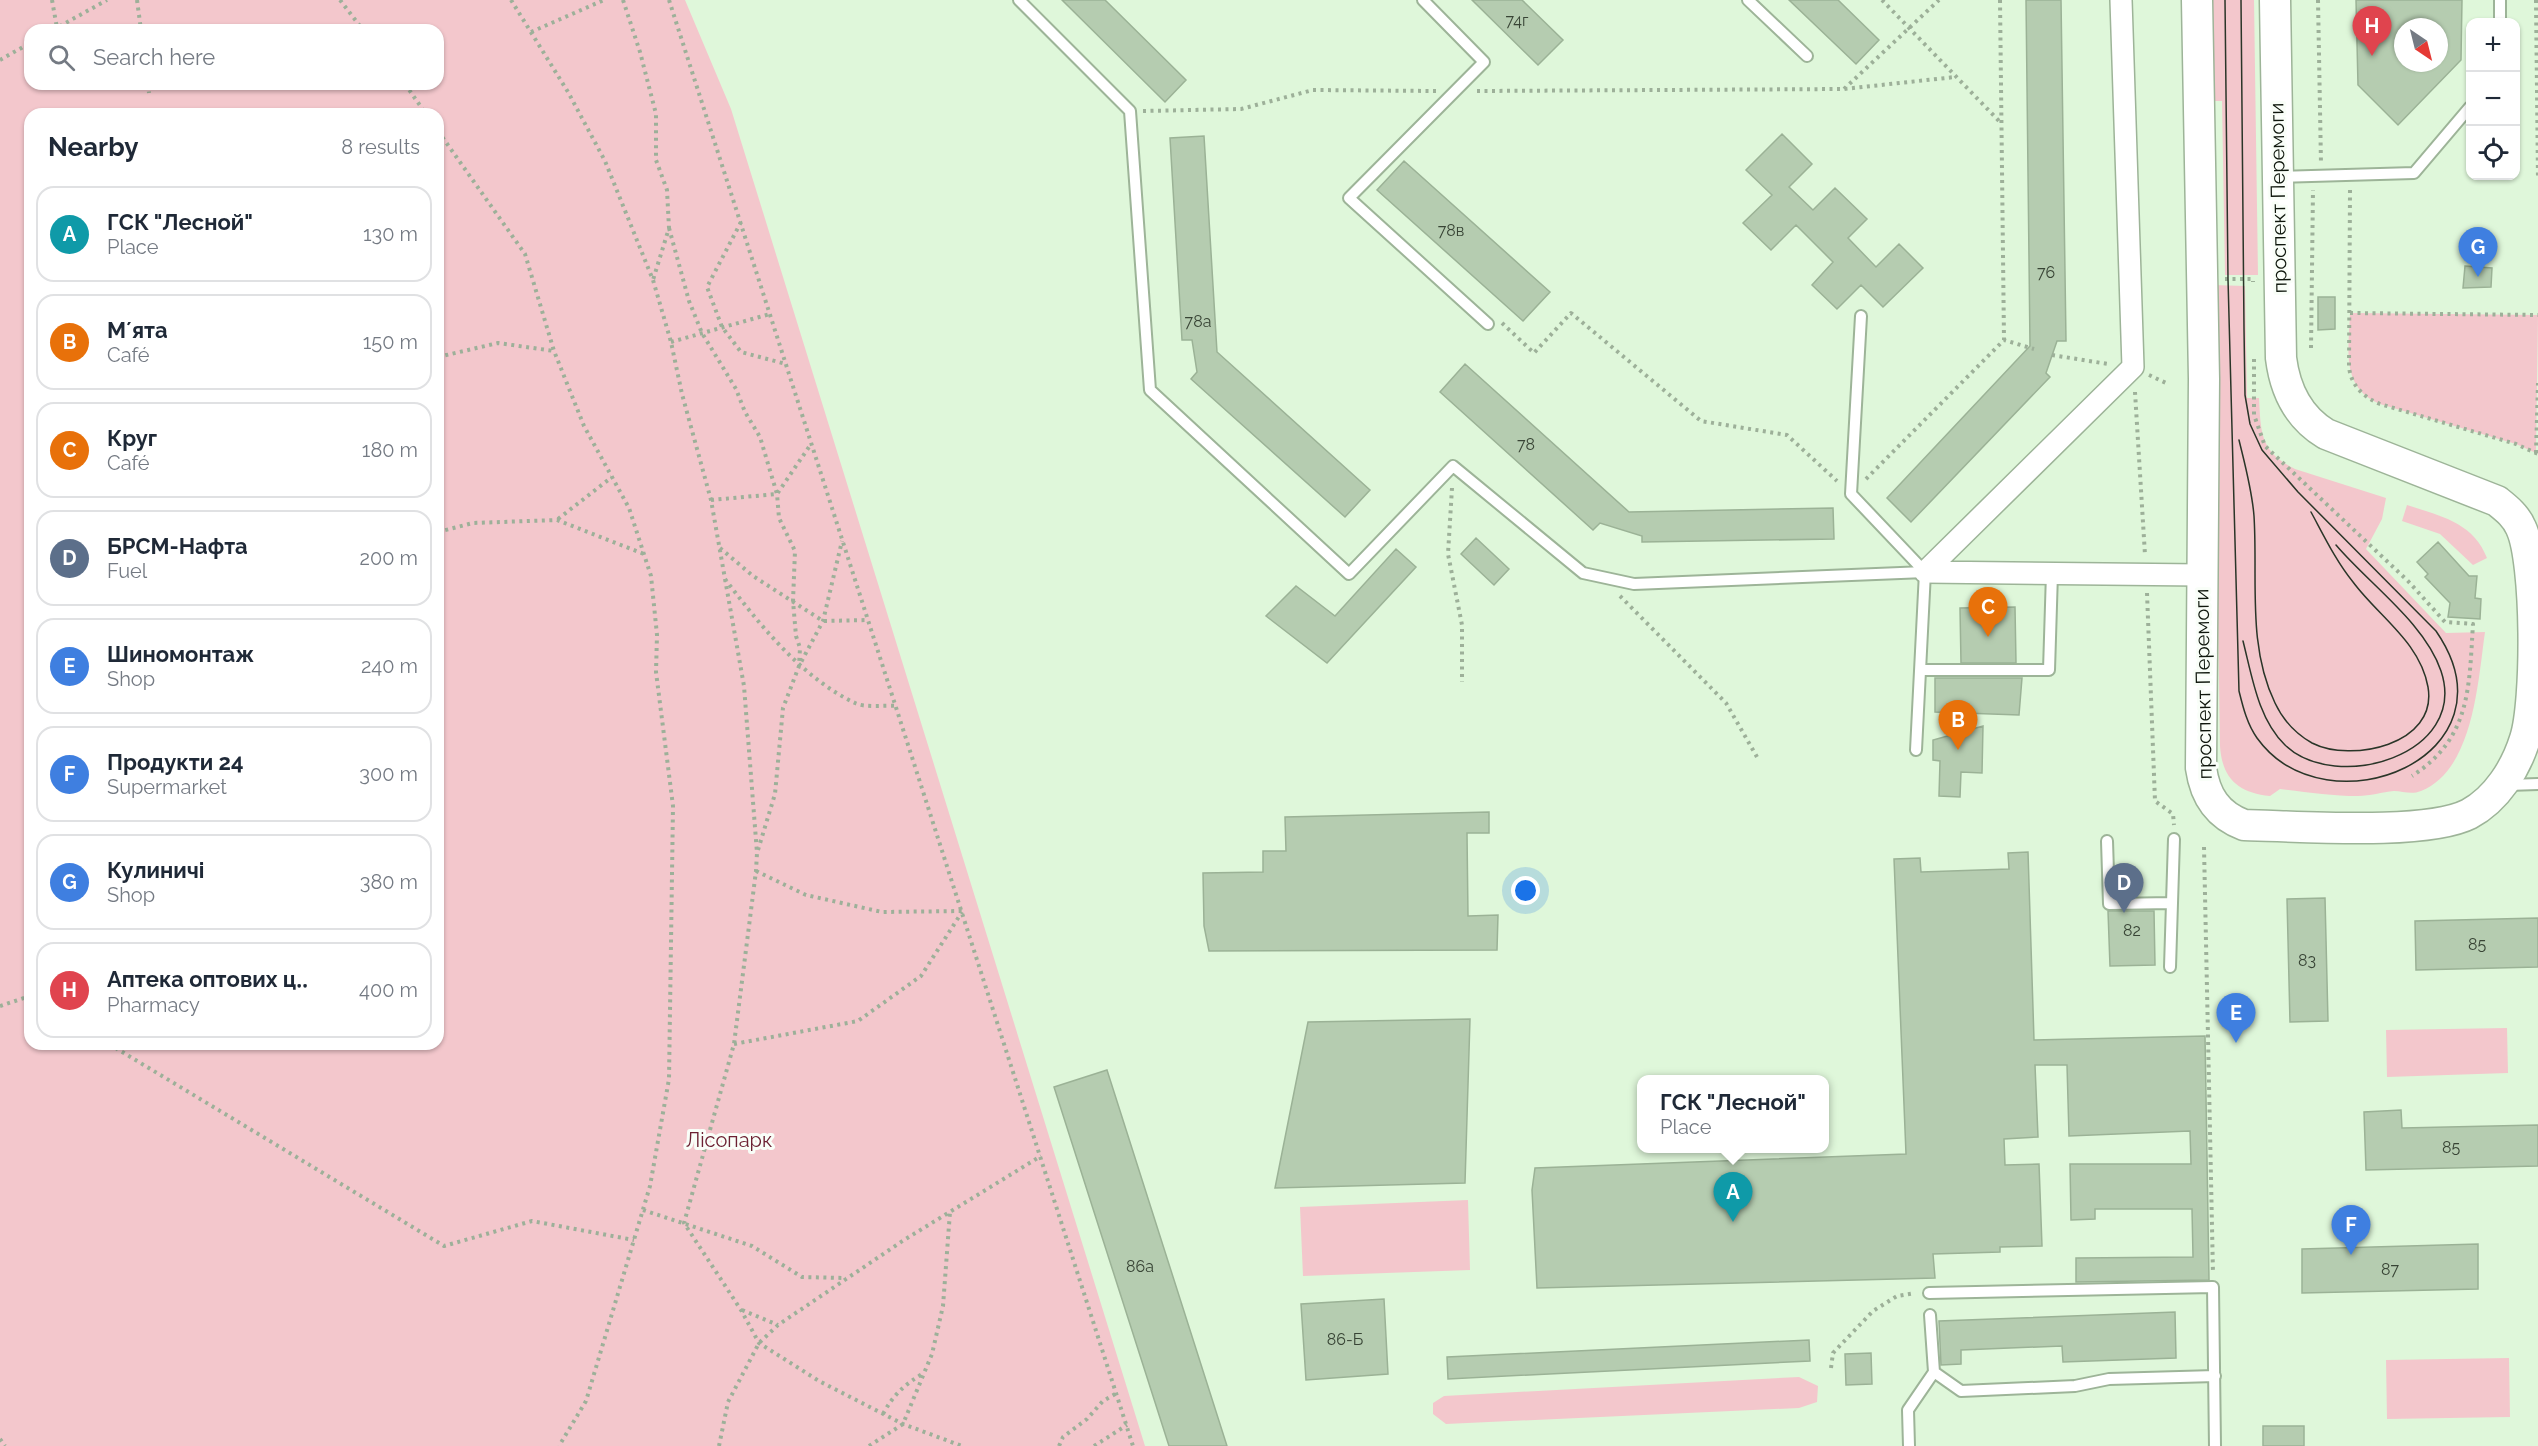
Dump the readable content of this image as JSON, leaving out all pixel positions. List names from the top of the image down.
{
  "streets": {
    "main road": ["проспект Перемоги"]
  },
  "parks": ["Лісопарк"],
  "house_numbers": [
    "74г",
    "78в",
    "76",
    "78а",
    "78",
    "82",
    "85",
    "83",
    "85",
    "86а",
    "87",
    "86-Б"
  ],
  "north": "bottom right",
  "page": {
    "pins": [
      "H",
      "G",
      "C",
      "B",
      "D",
      "E",
      "A",
      "F"
    ],
    "map_buttons": ["+", "−"],
    "search": "Search here",
    "heading": ["Nearby", "8 results"],
    "list": [
      {
        "mark": "A",
        "name": "ГСК \"Лесной\"",
        "note": "Place",
        "value": "130 m"
      },
      {
        "mark": "B",
        "name": "Мʼята",
        "note": "Café",
        "value": "150 m"
      },
      {
        "mark": "C",
        "name": "Круг",
        "note": "Café",
        "value": "180 m"
      },
      {
        "mark": "D",
        "name": "БРСМ-Hафта",
        "note": "Fuel",
        "value": "200 m"
      },
      {
        "mark": "E",
        "name": "Шиномонтаж",
        "note": "Shop",
        "value": "240 m"
      },
      {
        "mark": "F",
        "name": "Продукти 24",
        "note": "Supermarket",
        "value": "300 m"
      },
      {
        "mark": "G",
        "name": "Кулиничі",
        "note": "Shop",
        "value": "380 m"
      },
      {
        "mark": "H",
        "name": "Аптека оптових ц‥",
        "note": "Pharmacy",
        "value": "400 m"
      }
    ],
    "popup": ["ГСК \"Лесной\"", "Place"]
  }
}
